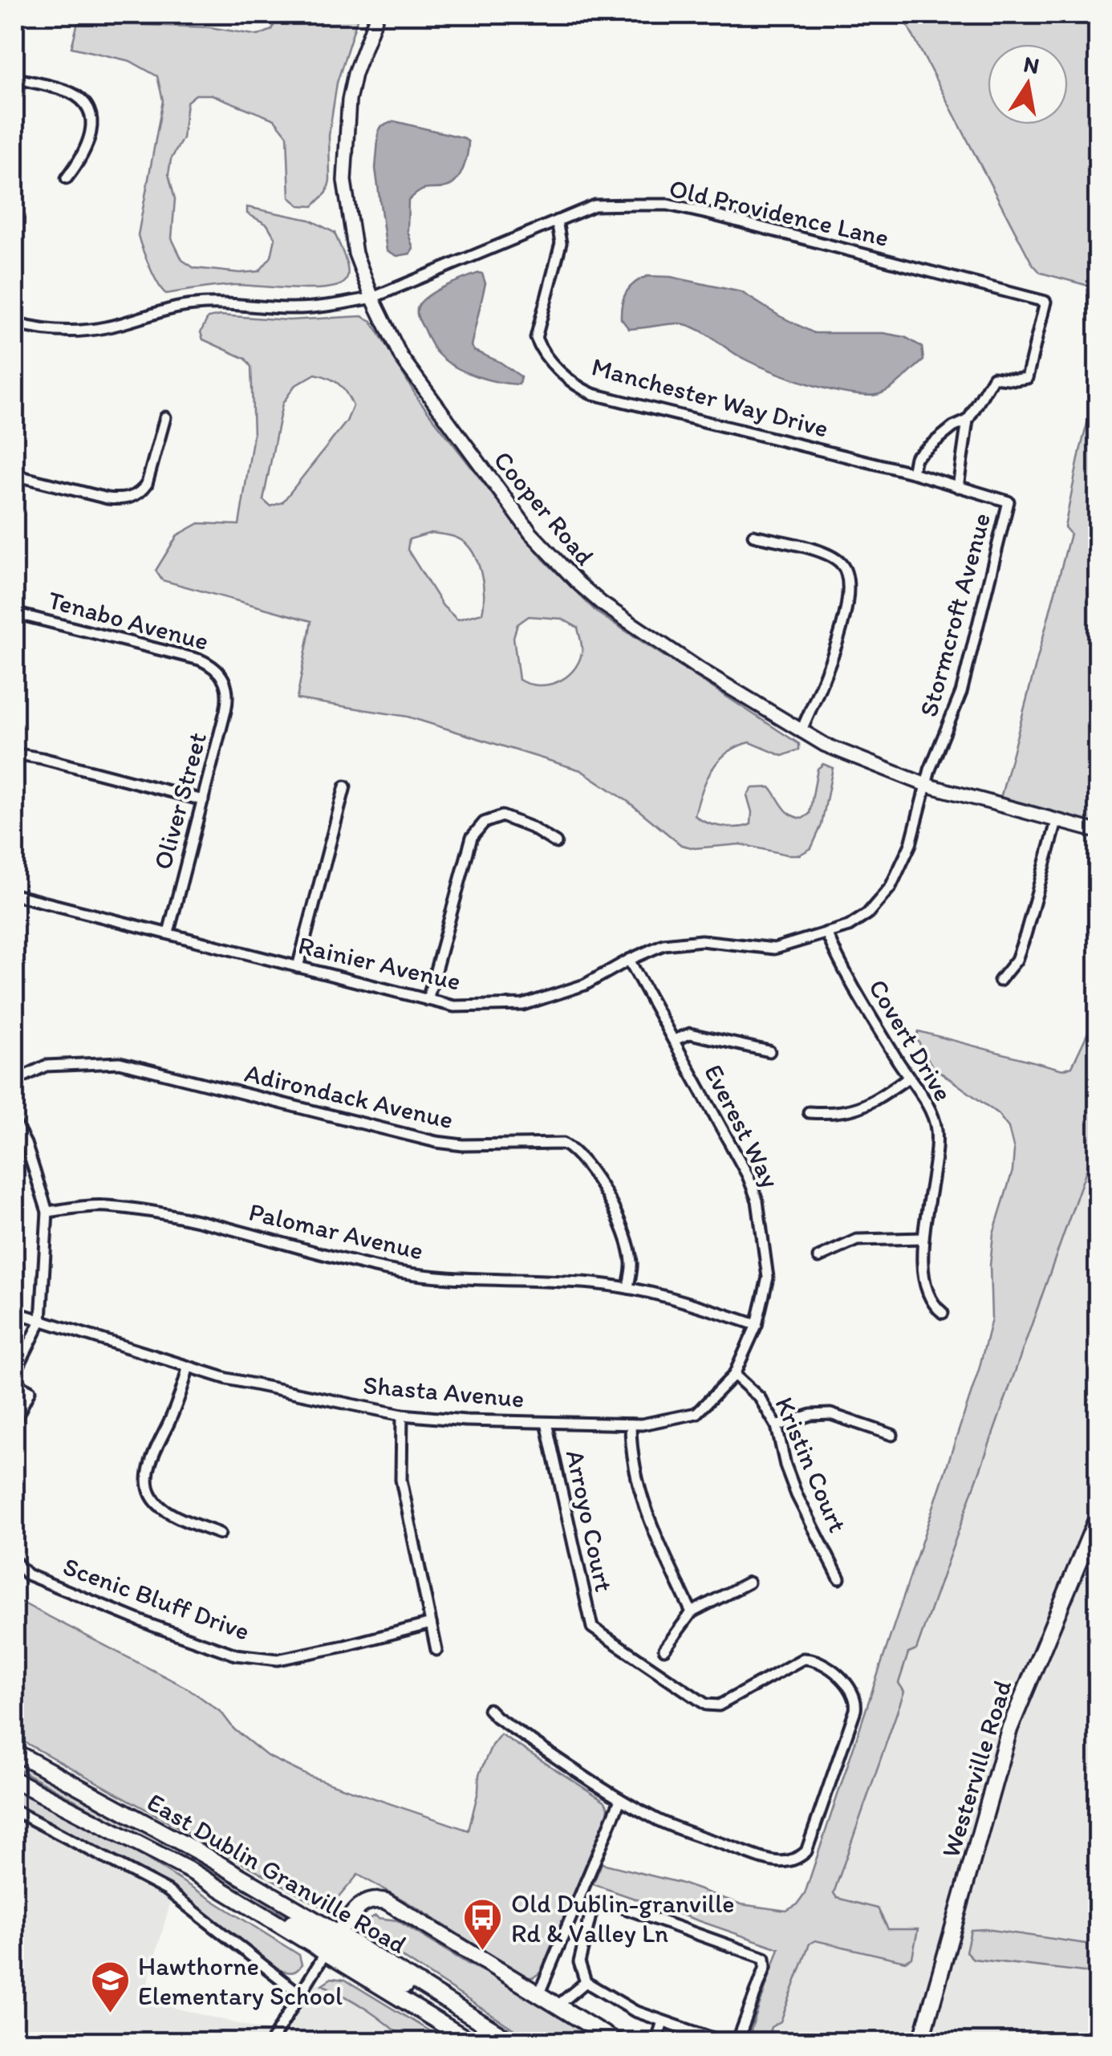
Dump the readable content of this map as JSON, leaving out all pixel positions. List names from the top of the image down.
{
  "streets": {
    "main road": ["Westerville Road", "East Dublin Granville Road"],
    "street": [
      "Old Providence Lane",
      "Manchester Way Drive",
      "Cooper Road",
      "Stormcroft Avenue",
      "Tenabo Avenue",
      "Oliver Street",
      "Rainier Avenue",
      "Covert Drive",
      "Adirondack Avenue",
      "Everest Way",
      "Palomar Avenue",
      "Shasta Avenue",
      "Kristin Court",
      "Arroyo Court",
      "Scenic Bluff Drive"
    ]
  },
  "crossings": [
    ["Old Providence Lane", "Manchester Way Drive"],
    ["Old Providence Lane", "Cooper Road"],
    ["Manchester Way Drive", "Stormcroft Avenue"],
    ["Cooper Road", "Stormcroft Avenue"],
    ["Cooper Road", "Rainier Avenue"],
    ["Stormcroft Avenue", "Rainier Avenue"],
    ["Tenabo Avenue", "Oliver Street"],
    ["Oliver Street", "Rainier Avenue"],
    ["Rainier Avenue", "Covert Drive"],
    ["Rainier Avenue", "Everest Way"],
    ["Adirondack Avenue", "Palomar Avenue"],
    ["Everest Way", "Palomar Avenue"],
    ["Everest Way", "Shasta Avenue"],
    ["Palomar Avenue", "Shasta Avenue"],
    ["Shasta Avenue", "Kristin Court"],
    ["Shasta Avenue", "Arroyo Court"]
  ],
  "places": {
    "bus stop": ["Old Dublin-granville Rd & Valley Ln"],
    "school or university": ["Hawthorne Elementary School"]
  },
  "north": "top"
}
